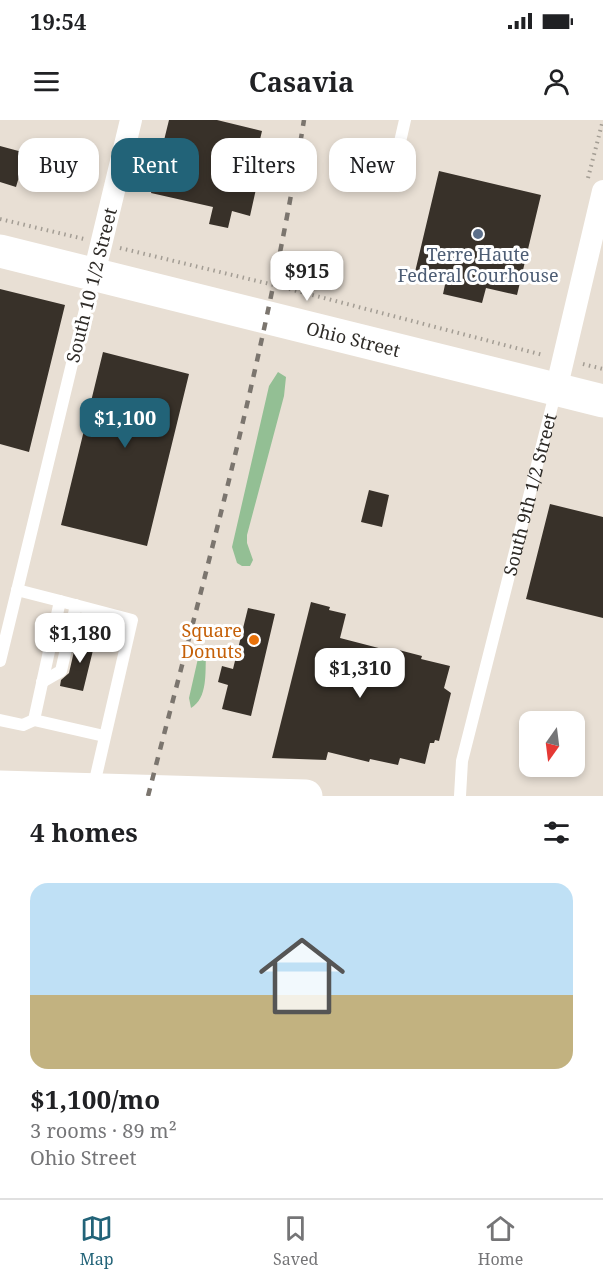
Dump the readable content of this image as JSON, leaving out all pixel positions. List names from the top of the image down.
{
  "streets": {
    "street": ["South 10 1/2 Street", "Ohio Street", "South 9th 1/2 Street"]
  },
  "crossings": [
    ["South 10 1/2 Street", "Ohio Street"],
    ["Ohio Street", "South 9th 1/2 Street"]
  ],
  "places": ["Terre Haute Federal Courhouse", "Square Donuts"],
  "north": "bottom",
  "page": {
    "status": "19:54",
    "header": "Casavia",
    "chip": [
      "Buy",
      "Rent",
      "Filters",
      "New"
    ],
    "price": [
      "$915",
      "$1,100",
      "$1,180",
      "$1,310"
    ],
    "heading": "4 homes",
    "list": [
      {
        "name": "$1,100/mo",
        "note": "3 rooms · 89 m² · Ohio Street"
      }
    ],
    "tabs": ["Map", "Saved", "Home"]
  }
}
